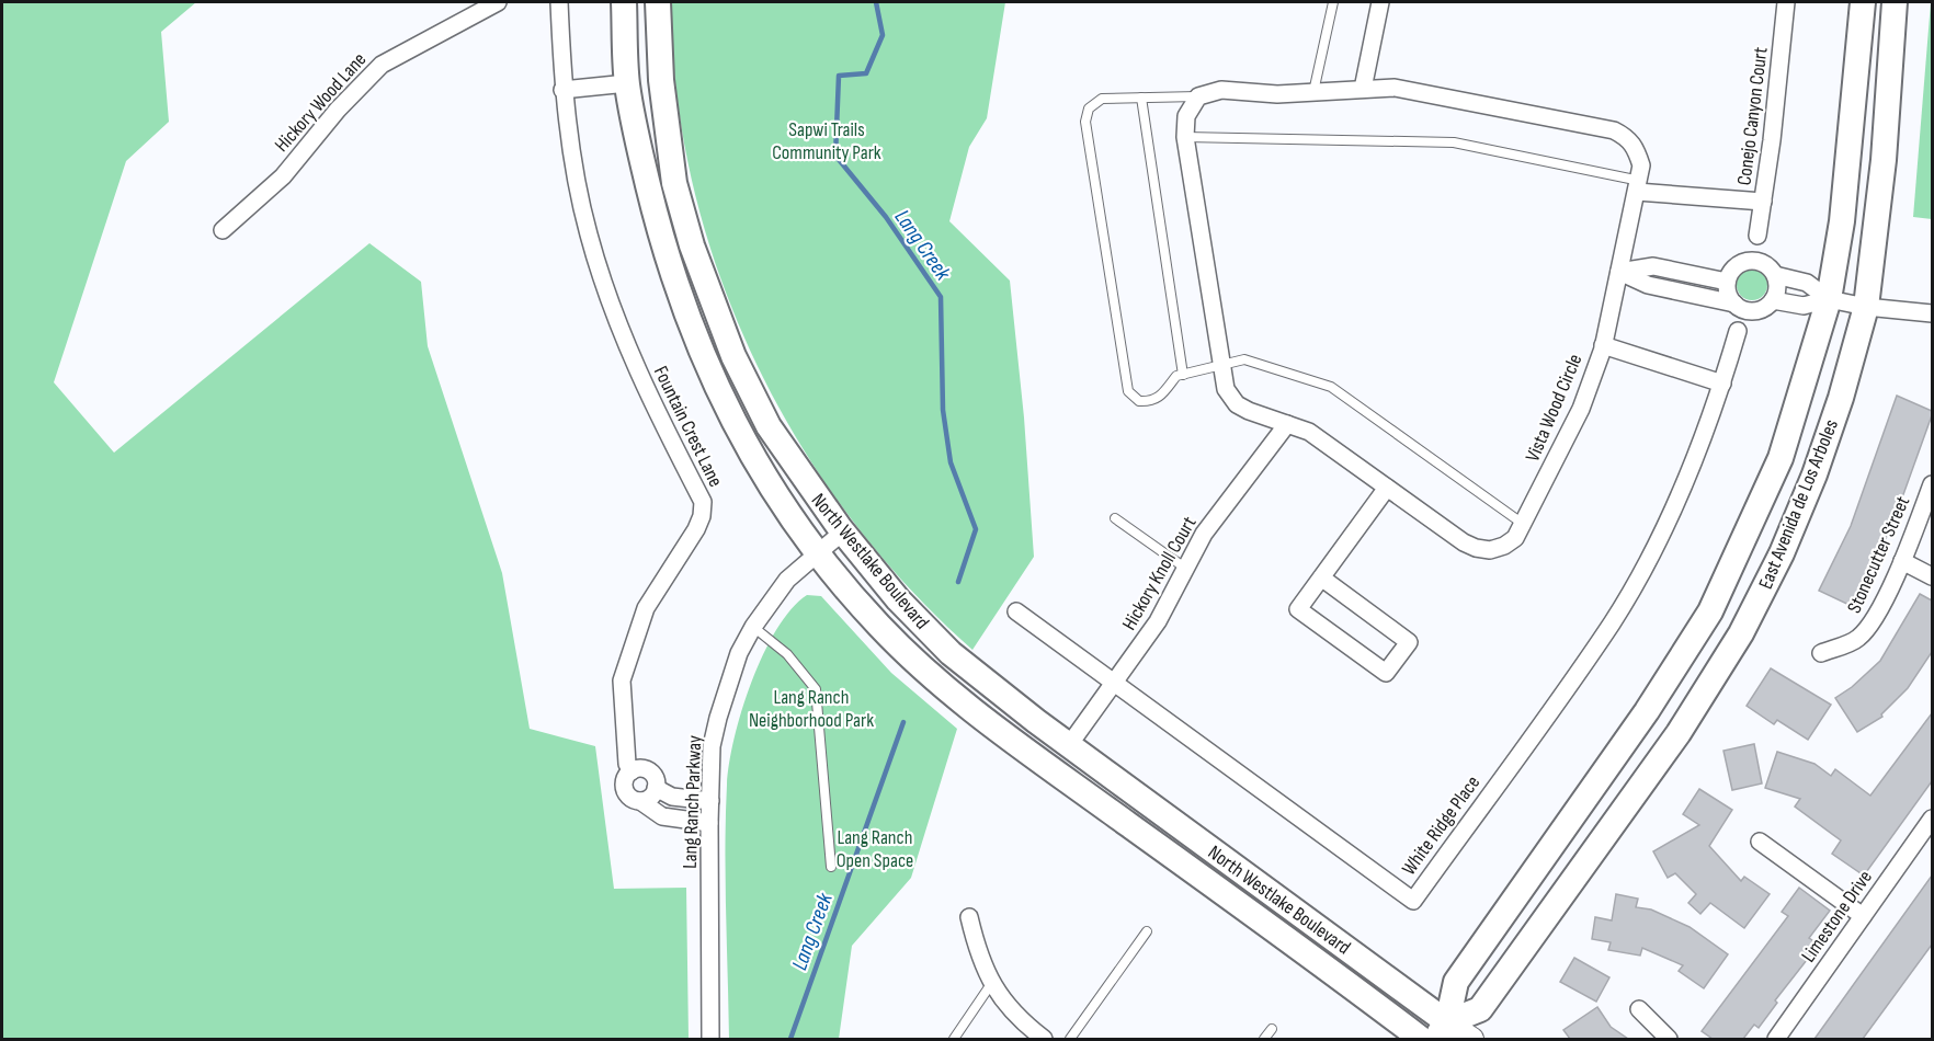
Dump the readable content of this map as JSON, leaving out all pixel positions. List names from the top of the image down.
{
  "streets": {
    "main road": ["East Avenida de Los Arboles", "North Westlake Boulevard"],
    "street": [
      "Hickory Wood Lane",
      "Conejo Canyon Court",
      "Vista Wood Circle",
      "Fountain Crest Lane",
      "Stonecutter Street",
      "Hickory Knoll Court",
      "Lang Ranch Parkway",
      "White Ridge Place",
      "Limestone Drive"
    ]
  },
  "crossings": [
    ["Vista Wood Circle", "Hickory Knoll Court"],
    ["Fountain Crest Lane", "Lang Ranch Parkway"],
    ["East Avenida de Los Arboles", "North Westlake Boulevard"],
    ["North Westlake Boulevard", "Hickory Knoll Court"],
    ["North Westlake Boulevard", "Lang Ranch Parkway"],
    ["Hickory Knoll Court", "White Ridge Place"]
  ],
  "water": ["Lang Creek"],
  "parks": ["Sapwi Trails Community Park", "Lang Ranch Neighborhood Park", "Lang Ranch Open Space"]
}
